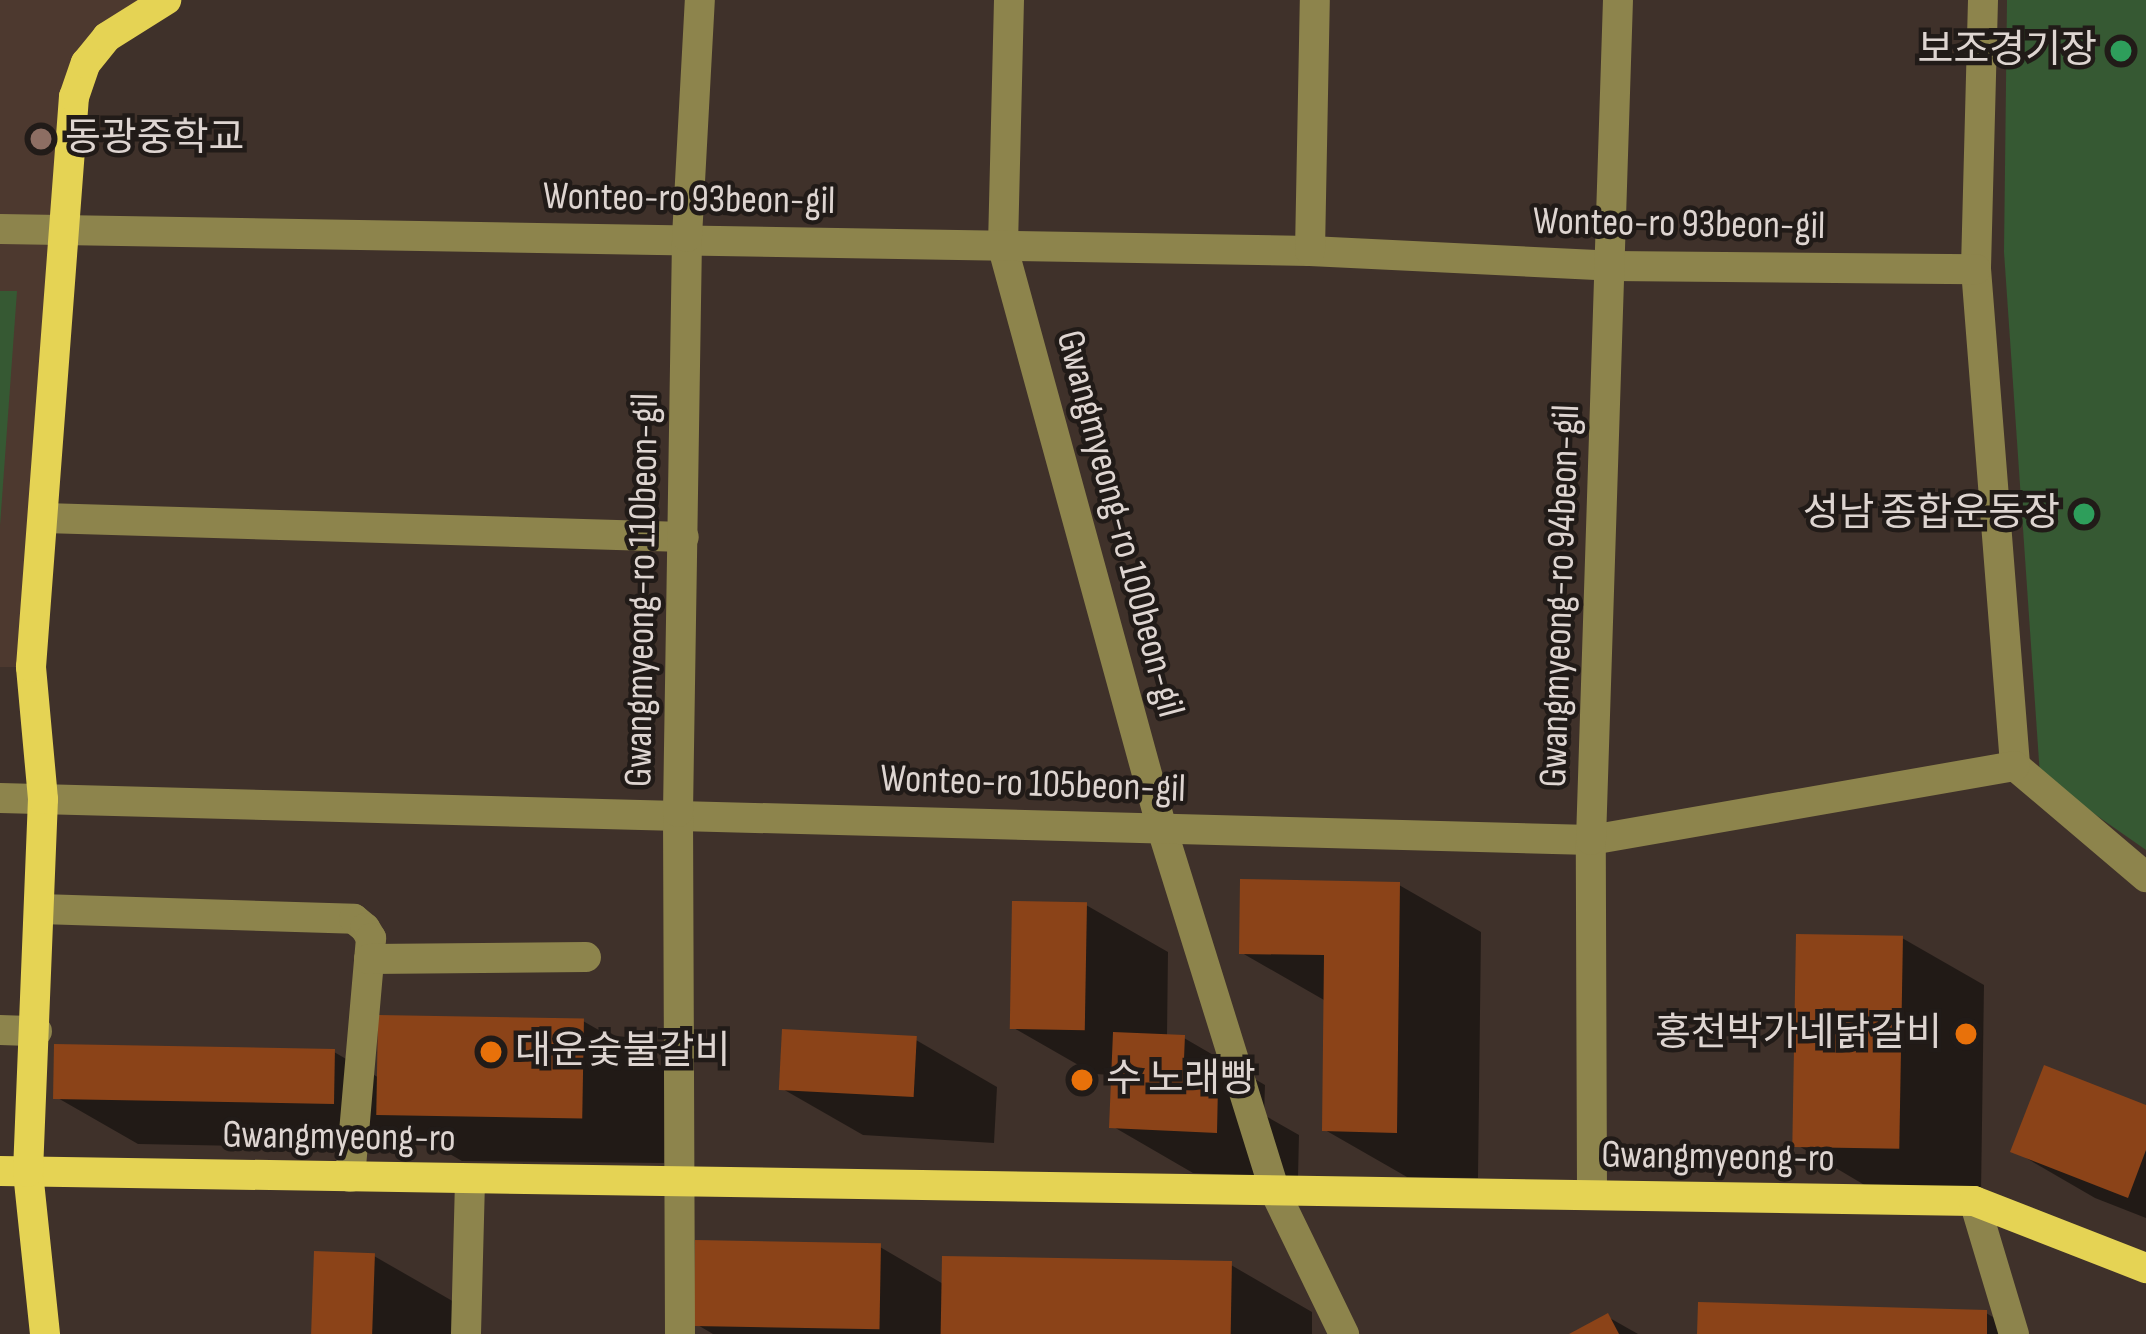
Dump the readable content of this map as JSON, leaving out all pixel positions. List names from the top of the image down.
{
  "streets": {
    "main road": ["Gwangmyeong-ro"],
    "street": [
      "Wonteo-ro 93beon-gil",
      "Gwangmyeong-ro 100beon-gil",
      "Gwangmyeong-ro 110beon-gil",
      "Gwangmyeong-ro 94beon-gil",
      "Wonteo-ro 105beon-gil"
    ]
  },
  "crossings": [
    ["Wonteo-ro 93beon-gil", "Gwangmyeong-ro 100beon-gil"],
    ["Wonteo-ro 93beon-gil", "Gwangmyeong-ro 110beon-gil"],
    ["Wonteo-ro 93beon-gil", "Gwangmyeong-ro 94beon-gil"],
    ["Gwangmyeong-ro 100beon-gil", "Wonteo-ro 105beon-gil"],
    ["Gwangmyeong-ro 100beon-gil", "Gwangmyeong-ro"],
    ["Gwangmyeong-ro 110beon-gil", "Wonteo-ro 105beon-gil"],
    ["Gwangmyeong-ro 110beon-gil", "Gwangmyeong-ro"],
    ["Gwangmyeong-ro 94beon-gil", "Wonteo-ro 105beon-gil"],
    ["Gwangmyeong-ro 94beon-gil", "Gwangmyeong-ro"]
  ],
  "places": [
    "보조경기장",
    "동광중학교",
    "성남 종합운동장",
    "홍천박가네닭갈비",
    "대운숯불갈비",
    "수 노래빵"
  ]
}
